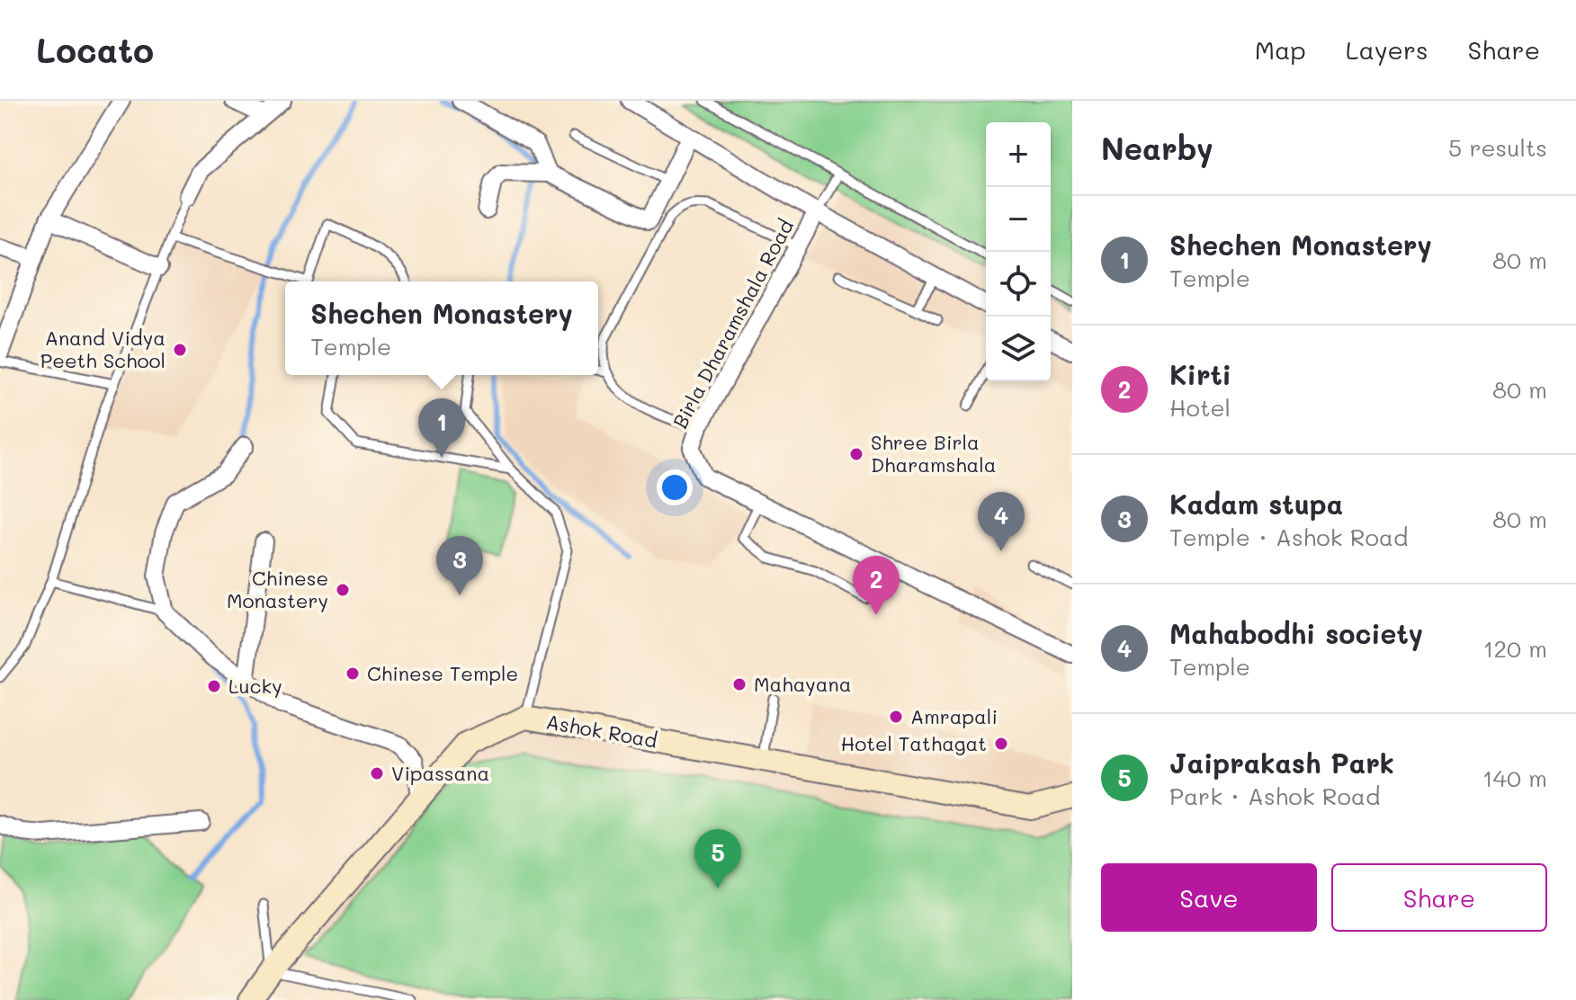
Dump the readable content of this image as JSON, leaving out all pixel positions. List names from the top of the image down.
{
  "streets": {
    "street": ["Birla Dharamshala Road", "Ashok Road"]
  },
  "places": [
    "Anand Vidya Peeth School",
    "Shree Birla Dharamshala",
    "Chinese Monastery",
    "Chinese Temple",
    "Mahayana",
    "Lucky",
    "Amrapali",
    "Hotel Tathagat",
    "Vipassana"
  ],
  "page": {
    "header": "Locato",
    "nav": ["Map", "Layers", "Share"],
    "heading": ["Nearby", "5 results"],
    "map_buttons": ["+", "−"],
    "list": [
      {
        "mark": "1",
        "name": "Shechen Monastery",
        "note": "Temple",
        "value": "80 m"
      },
      {
        "mark": "2",
        "name": "Kirti",
        "note": "Hotel",
        "value": "80 m"
      },
      {
        "mark": "3",
        "name": "Kadam stupa",
        "note": "Temple · Ashok Road",
        "value": "80 m"
      },
      {
        "mark": "4",
        "name": "Mahabodhi society",
        "note": "Temple",
        "value": "120 m"
      },
      {
        "mark": "5",
        "name": "Jaiprakash Park",
        "note": "Park · Ashok Road",
        "value": "140 m"
      }
    ],
    "popup": ["Shechen Monastery", "Temple"],
    "pins": [
      "1",
      "4",
      "3",
      "2",
      "5"
    ],
    "buttons": ["Save", "Share"]
  }
}
